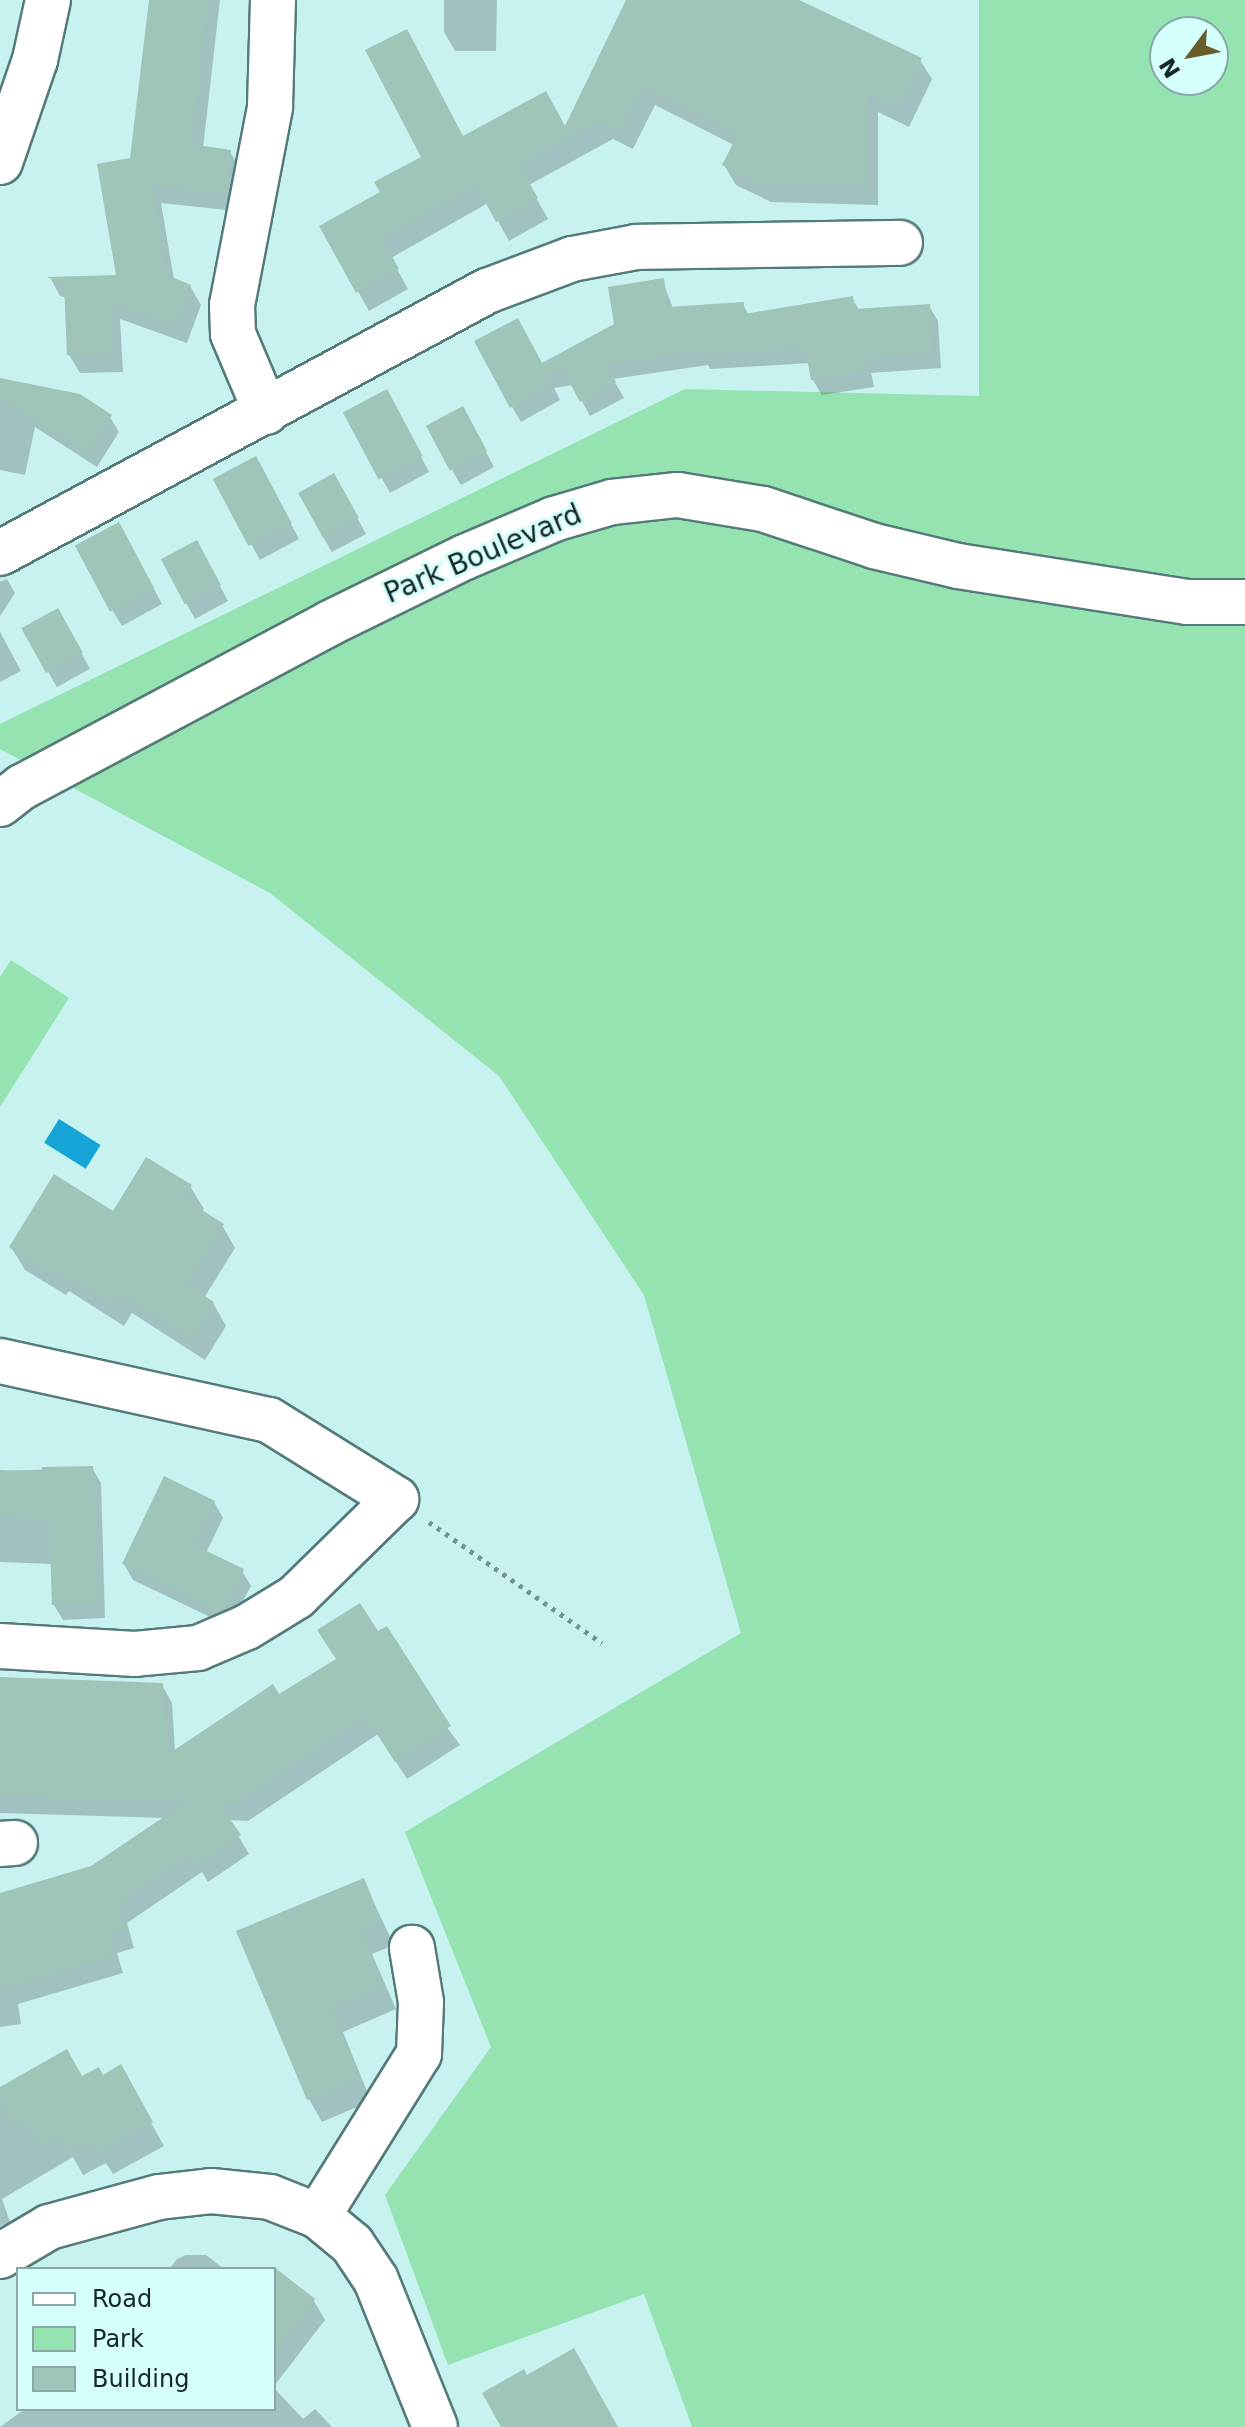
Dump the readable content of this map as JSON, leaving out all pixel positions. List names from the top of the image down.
{
  "streets": {
    "street": ["Park Boulevard"]
  },
  "legend": ["Road", "Park", "Building"],
  "north": "bottom left"
}
